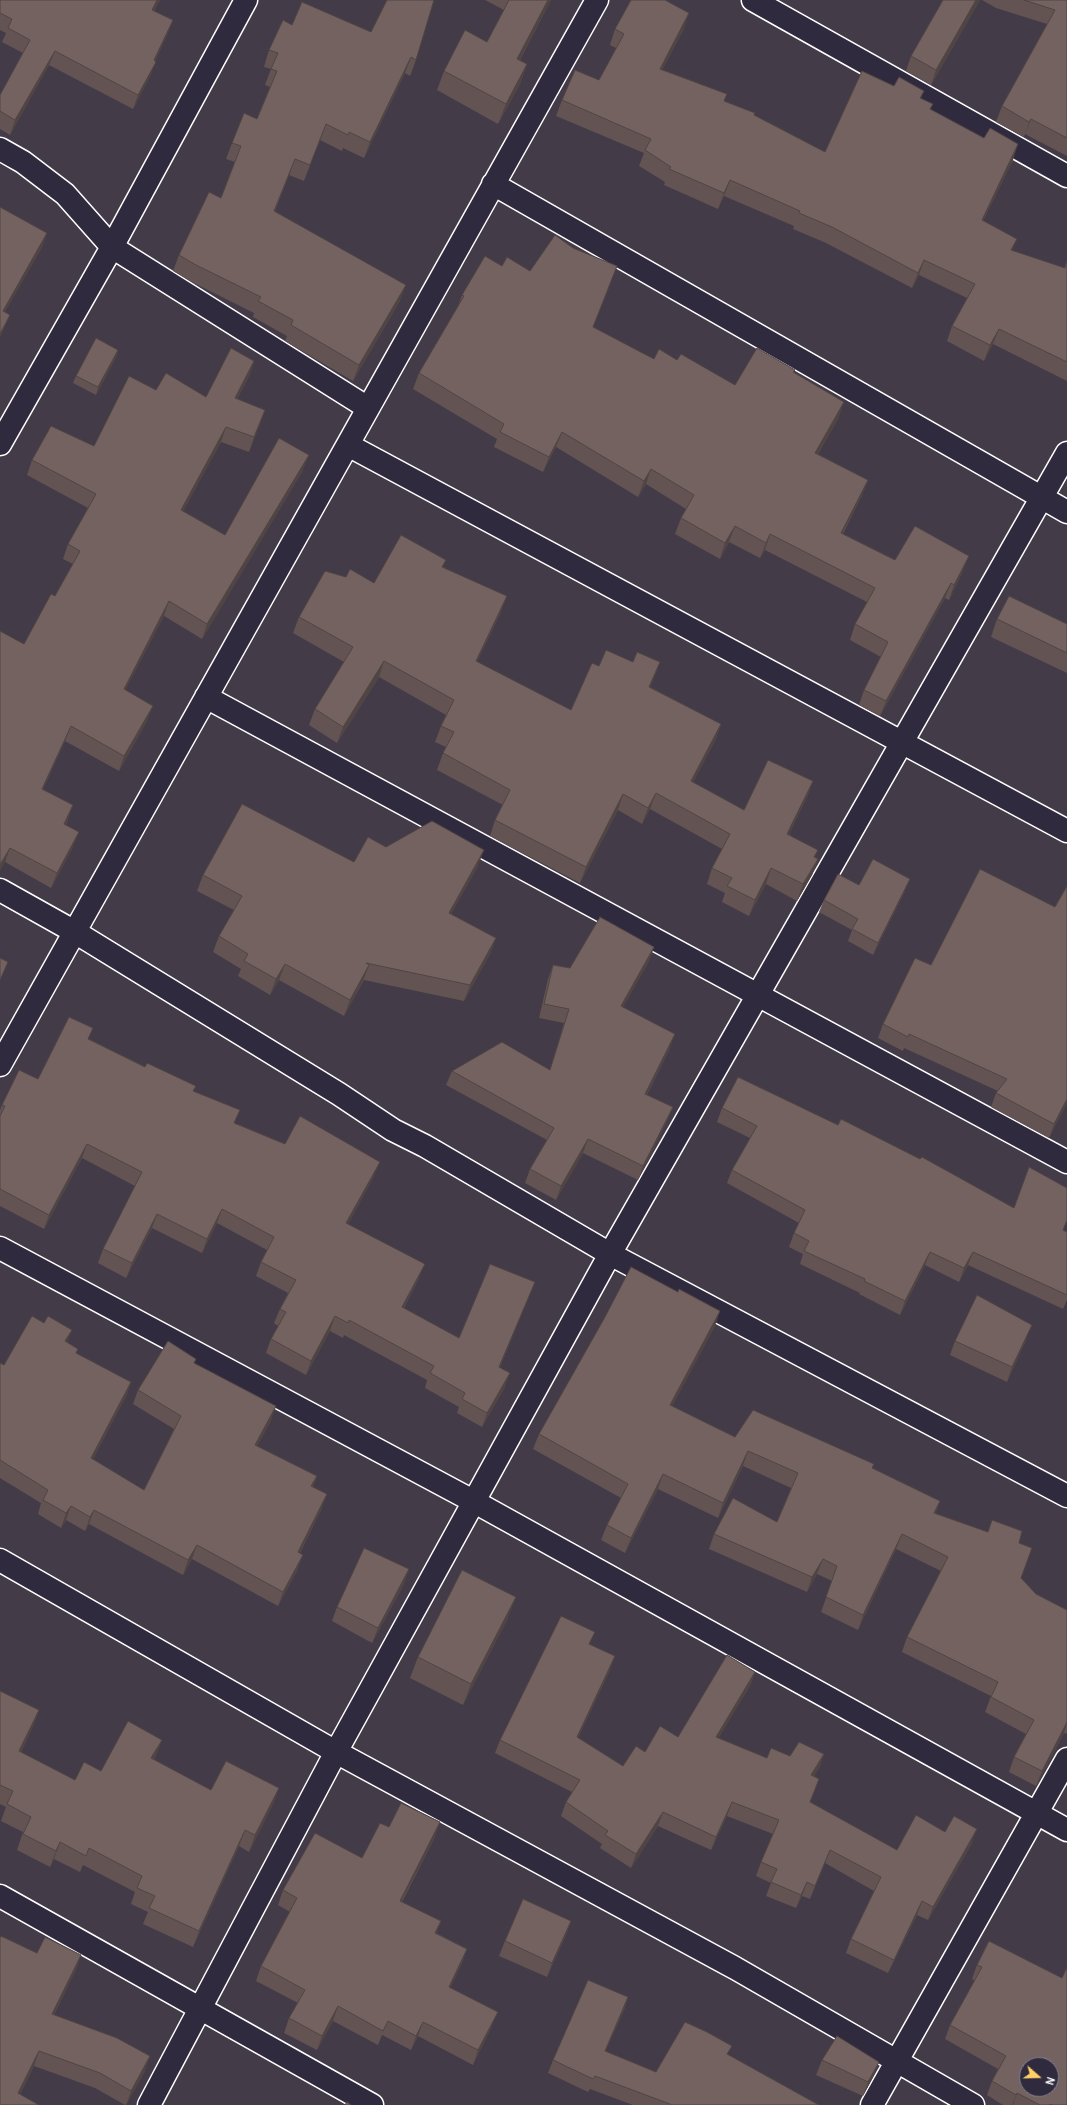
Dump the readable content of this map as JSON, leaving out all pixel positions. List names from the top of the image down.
{
  "north": "right"
}
